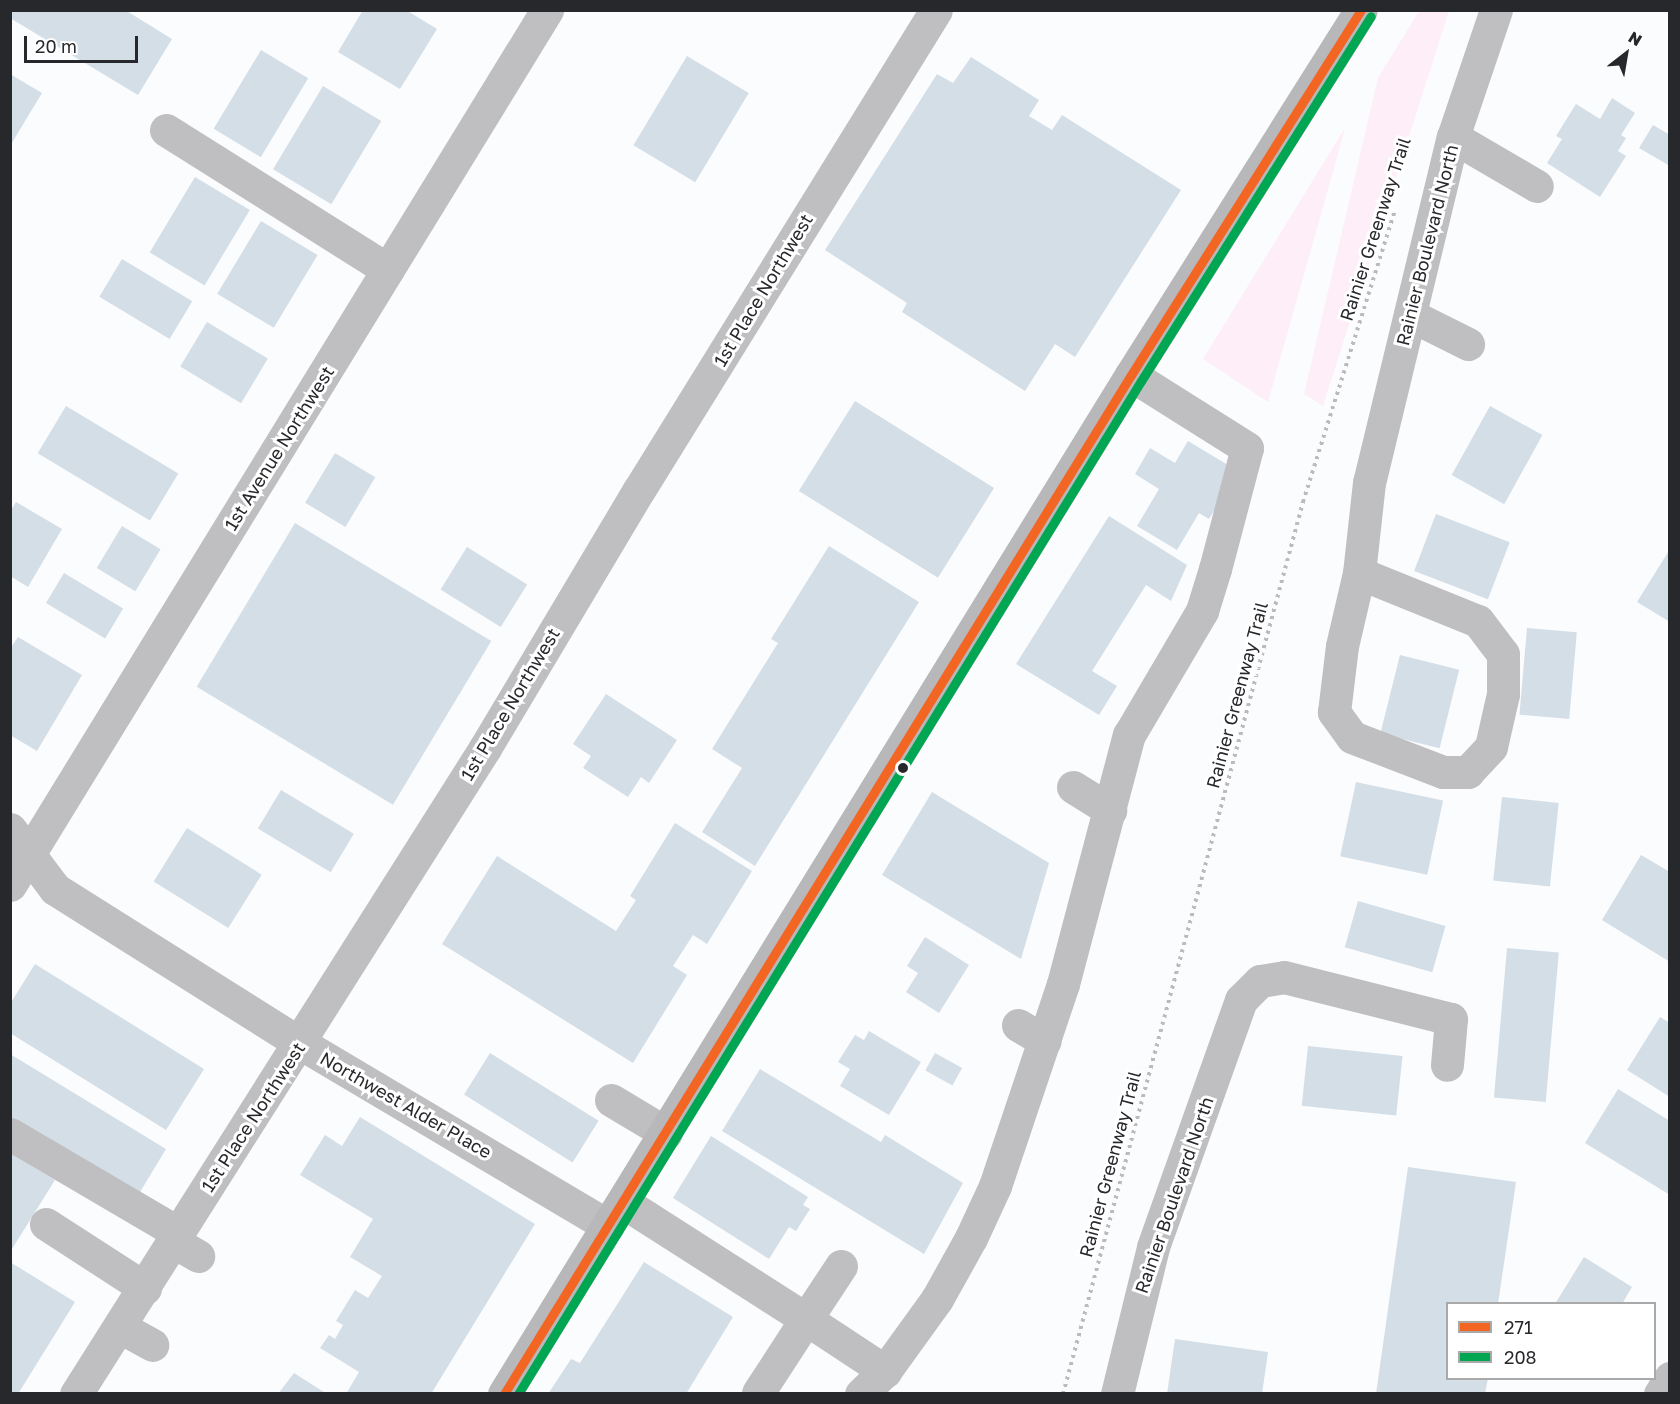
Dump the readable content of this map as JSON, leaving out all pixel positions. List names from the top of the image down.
{
  "streets": {
    "street": [
      "Rainier Boulevard North",
      "1st Place Northwest",
      "1st Avenue Northwest",
      "Northwest Alder Place"
    ],
    "path": ["Rainier Greenway Trail"]
  },
  "crossings": [
    ["1st Place Northwest", "Northwest Alder Place"],
    ["1st Avenue Northwest", "Northwest Alder Place"]
  ],
  "lines": ["transit line 271", "transit line 208"],
  "legend": ["271", "208"],
  "scale_bar": "20 m",
  "north": "top right"
}
